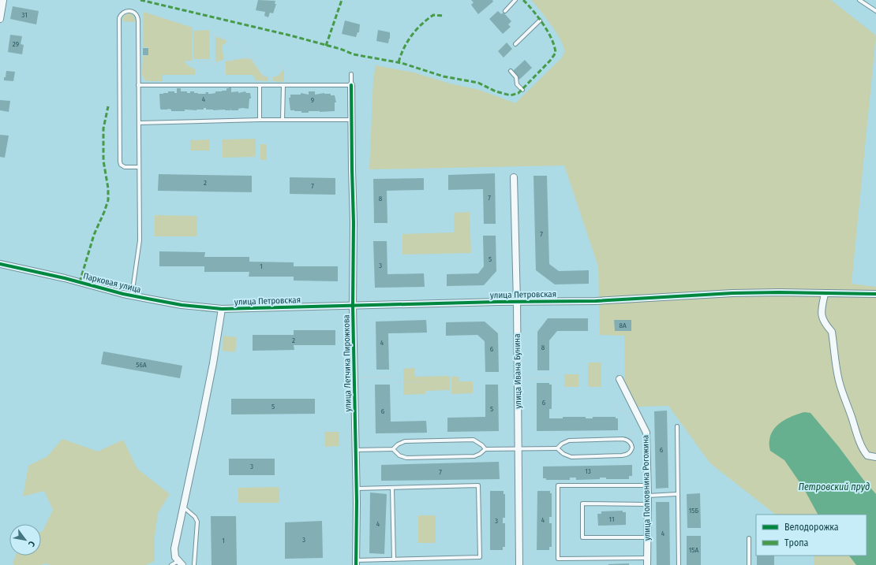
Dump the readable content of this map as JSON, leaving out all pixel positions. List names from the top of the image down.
{
  "streets": {
    "street": [
      "Парковая улица",
      "улица Петровская",
      "улица Летчика Пирожкова",
      "улица Ивана Бунина",
      "улица Полковника Рогожина"
    ]
  },
  "crossings": [
    ["Парковая улица", "улица Петровская"],
    ["улица Петровская", "улица Летчика Пирожкова"],
    ["улица Петровская", "улица Ивана Бунина"]
  ],
  "water": ["Петровский пруд"],
  "house_numbers": [
    "31",
    "29",
    "4",
    "9",
    "2",
    "7",
    "7",
    "8",
    "7",
    "5",
    "3",
    "1",
    "8А",
    "2",
    "4",
    "8",
    "6",
    "56А",
    "6",
    "5",
    "5",
    "6",
    "6",
    "3",
    "13",
    "7",
    "15Б",
    "11",
    "4",
    "3",
    "4",
    "4",
    "3",
    "1",
    "15А"
  ],
  "legend": ["Велодорожка", "Тропа"],
  "north": "bottom right"
}
